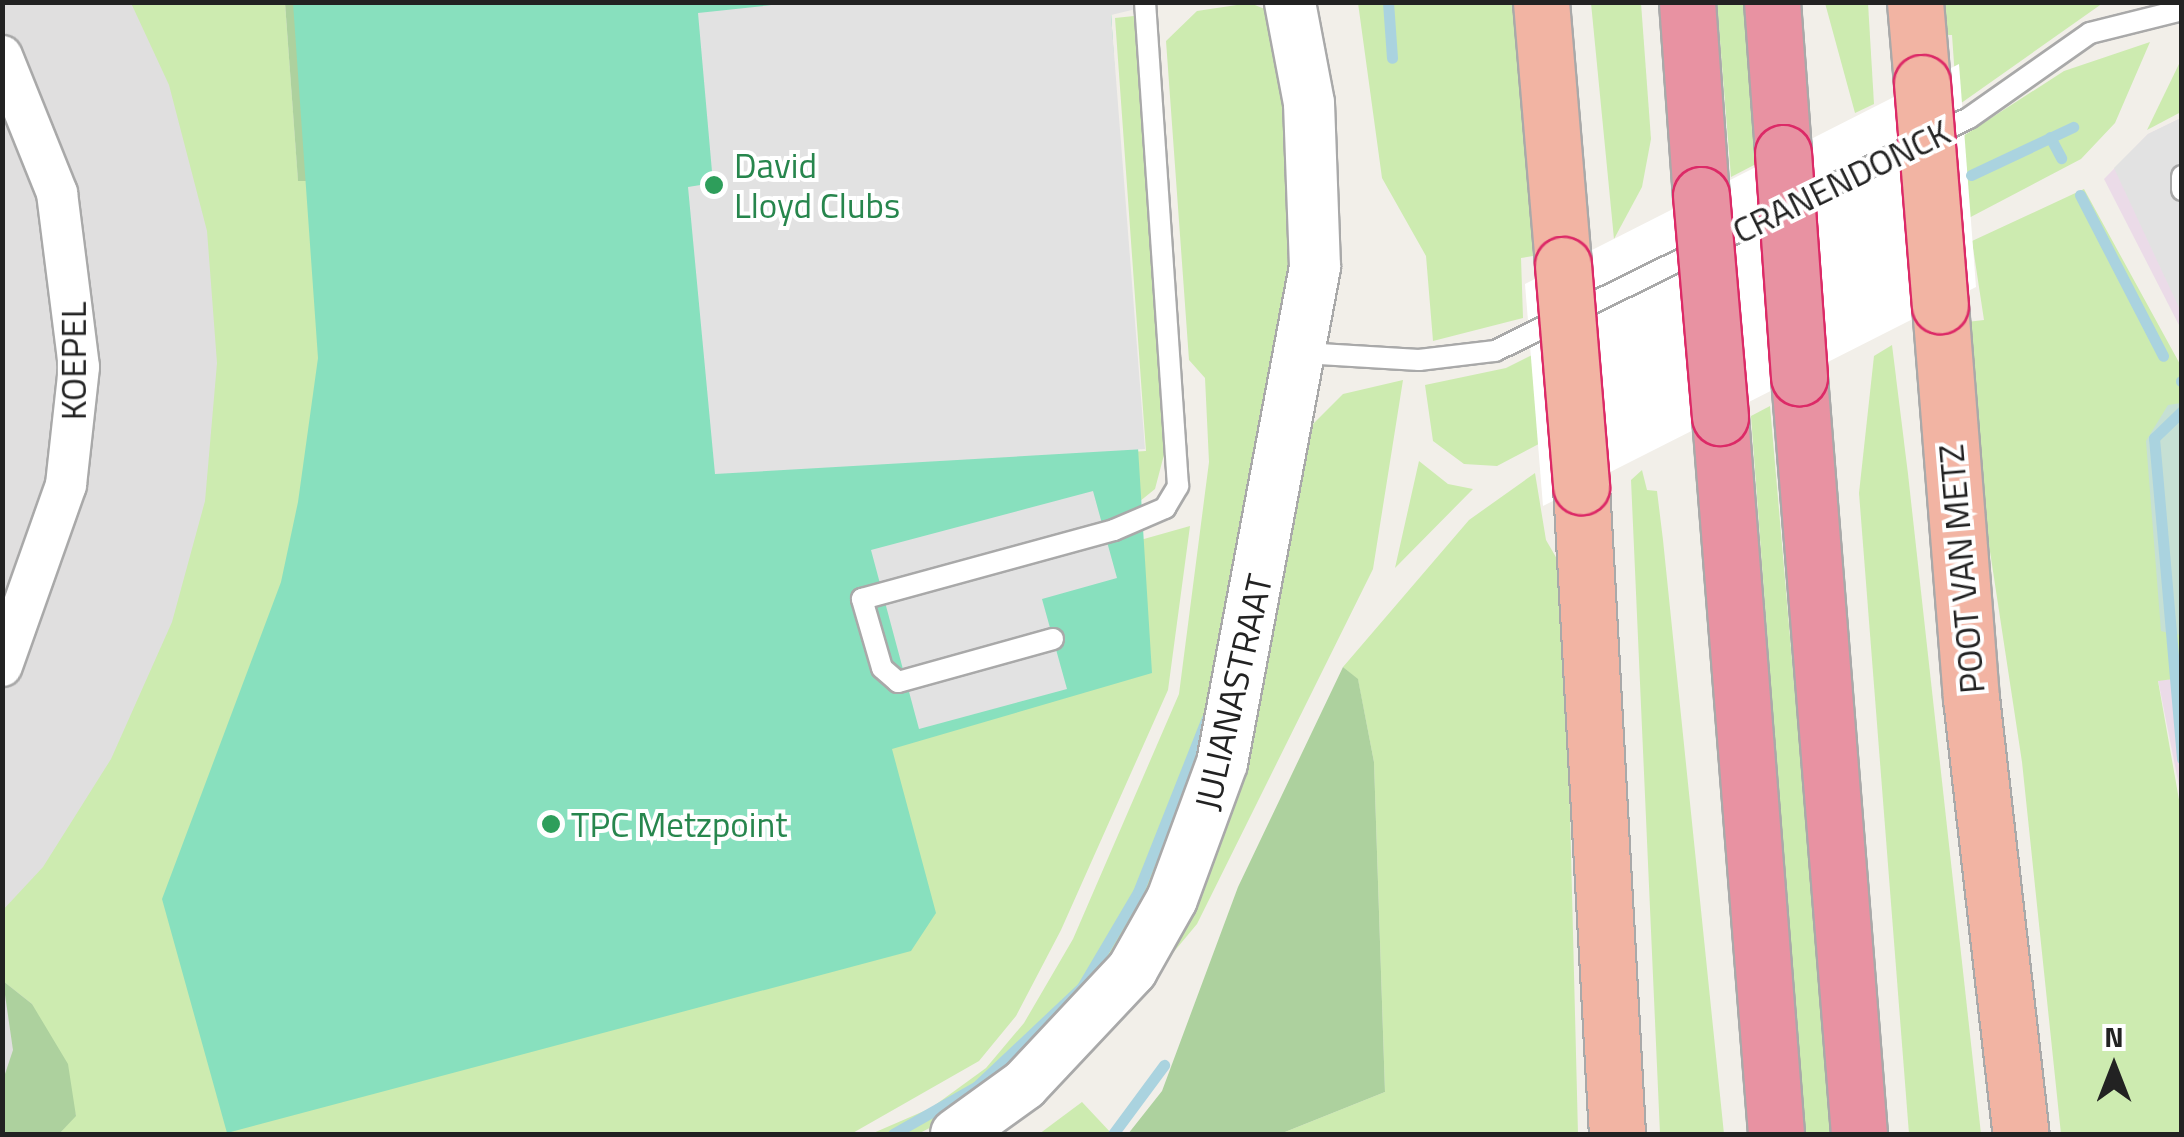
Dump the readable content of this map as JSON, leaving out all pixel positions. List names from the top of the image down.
{
  "streets": {
    "highway": ["POOT VAN METZ"],
    "street": ["KOEPEL", "JULIANASTRAAT"],
    "lane": ["CRANENDONCK"]
  },
  "crossings": [
    ["CRANENDONCK", "JULIANASTRAAT"]
  ],
  "places": ["David Lloyd Clubs", "TPC Metzpoint"],
  "north": "top"
}
